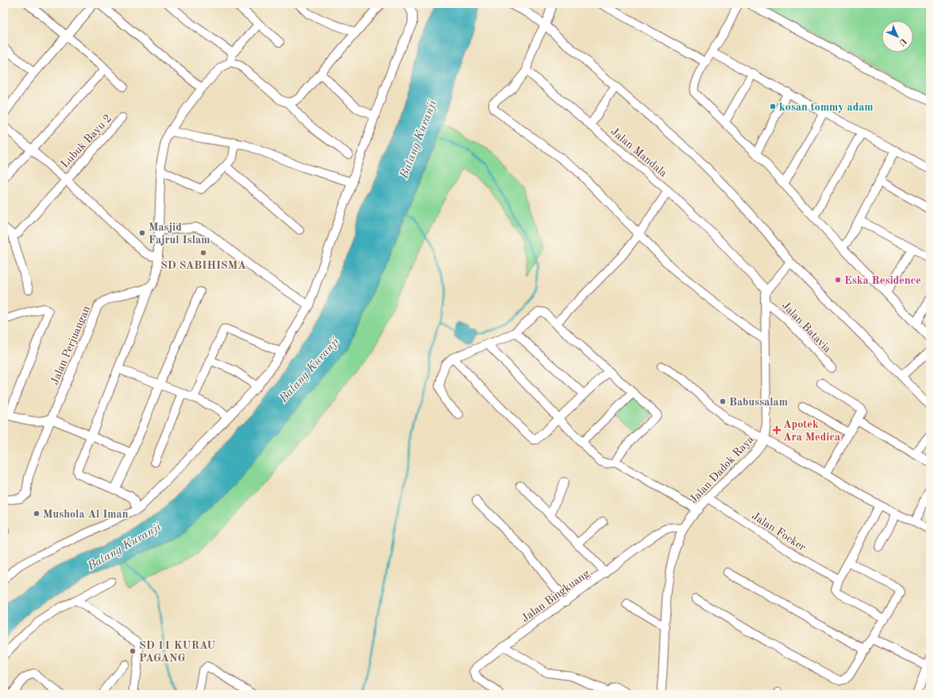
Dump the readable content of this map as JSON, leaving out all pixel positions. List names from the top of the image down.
{
  "streets": {
    "street": [
      "Lubuk Bayu 2",
      "Jalan Mandala",
      "Jalan Batavia",
      "Jalan Perjuangan",
      "Jalan Dadok Raya",
      "Jalan Focker",
      "Jalan Bingkuang"
    ]
  },
  "crossings": [
    ["Jalan Mandala", "Jalan Dadok Raya"],
    ["Jalan Batavia", "Jalan Dadok Raya"],
    ["Jalan Dadok Raya", "Jalan Focker"],
    ["Jalan Dadok Raya", "Jalan Bingkuang"]
  ],
  "water": ["Batang Kuranji"],
  "places": {
    "other": [
      "kosan tommy adam",
      "Masjid Fajrul Islam",
      "SD SABIHISMA",
      "Eska Residence",
      "Babussalam",
      "Mushola Al Iman",
      "SD 11 KURAU PAGANG"
    ],
    "health": ["Apotek Ara Medica"]
  },
  "north": "bottom right"
}
